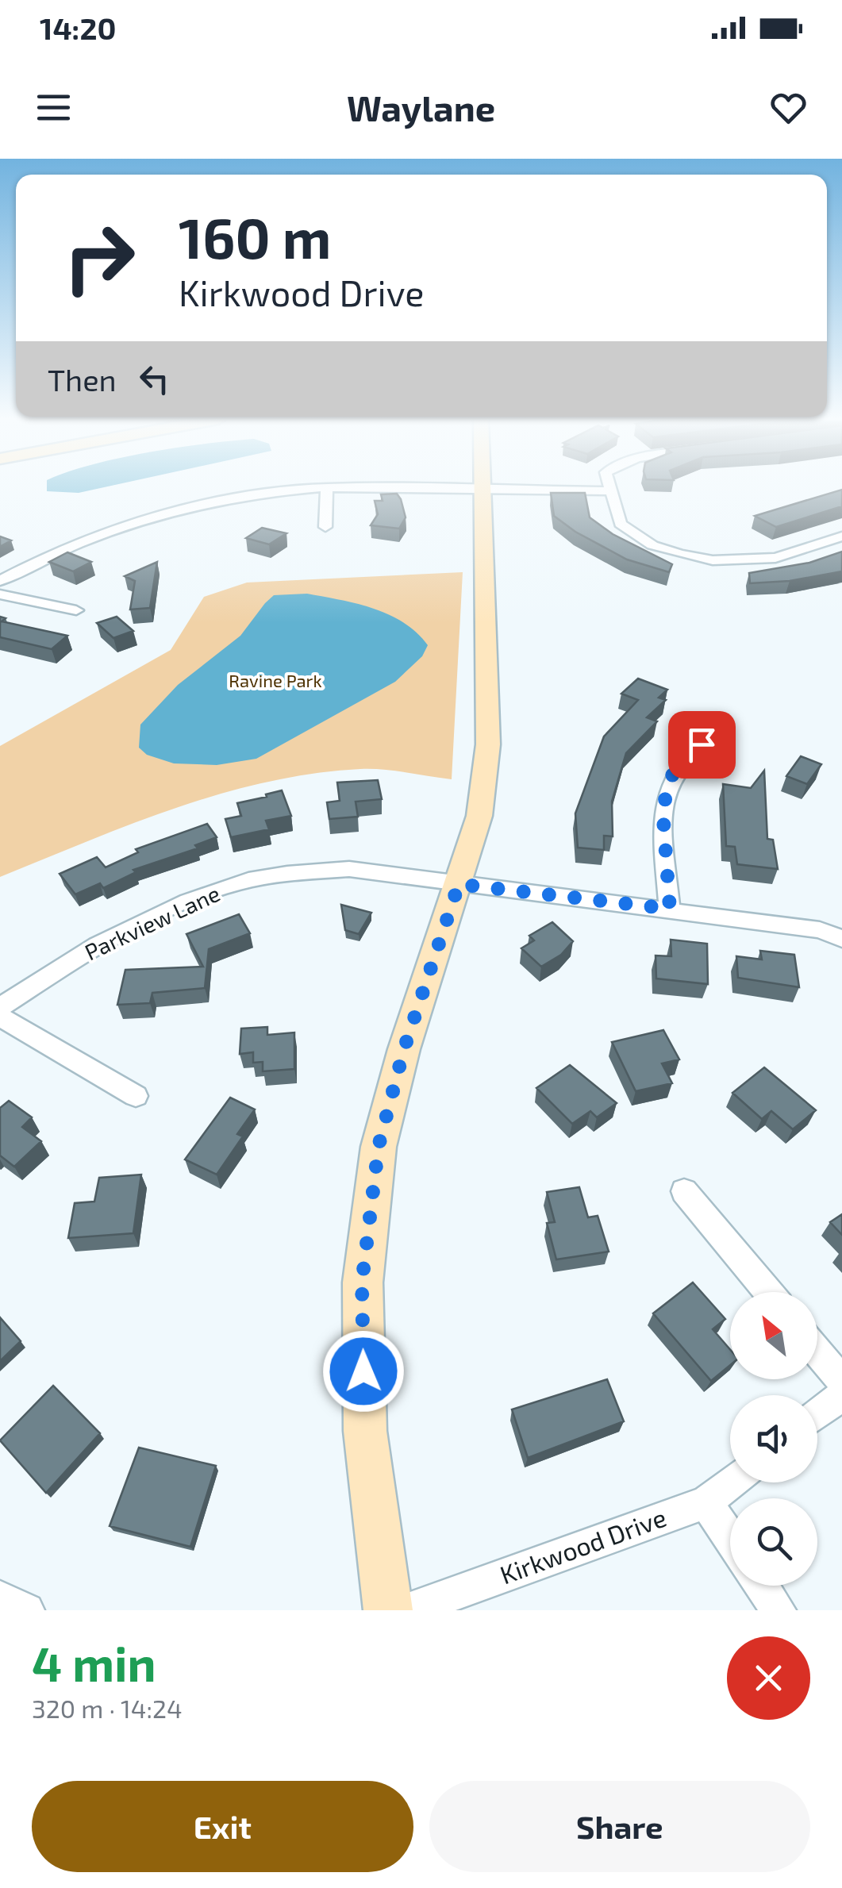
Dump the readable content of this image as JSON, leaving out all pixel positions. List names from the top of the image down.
{
  "streets": {
    "street": ["Parkview Lane", "Kirkwood Drive"]
  },
  "parks": ["Ravine Park"],
  "north": "top left",
  "page": {
    "status": "14:20",
    "header": "Waylane",
    "turn": ["160 m", "Kirkwood Drive"],
    "then": "Then",
    "heading": ["4 min", "320 m · 14:24"],
    "buttons": ["Exit", "Share"]
  }
}
